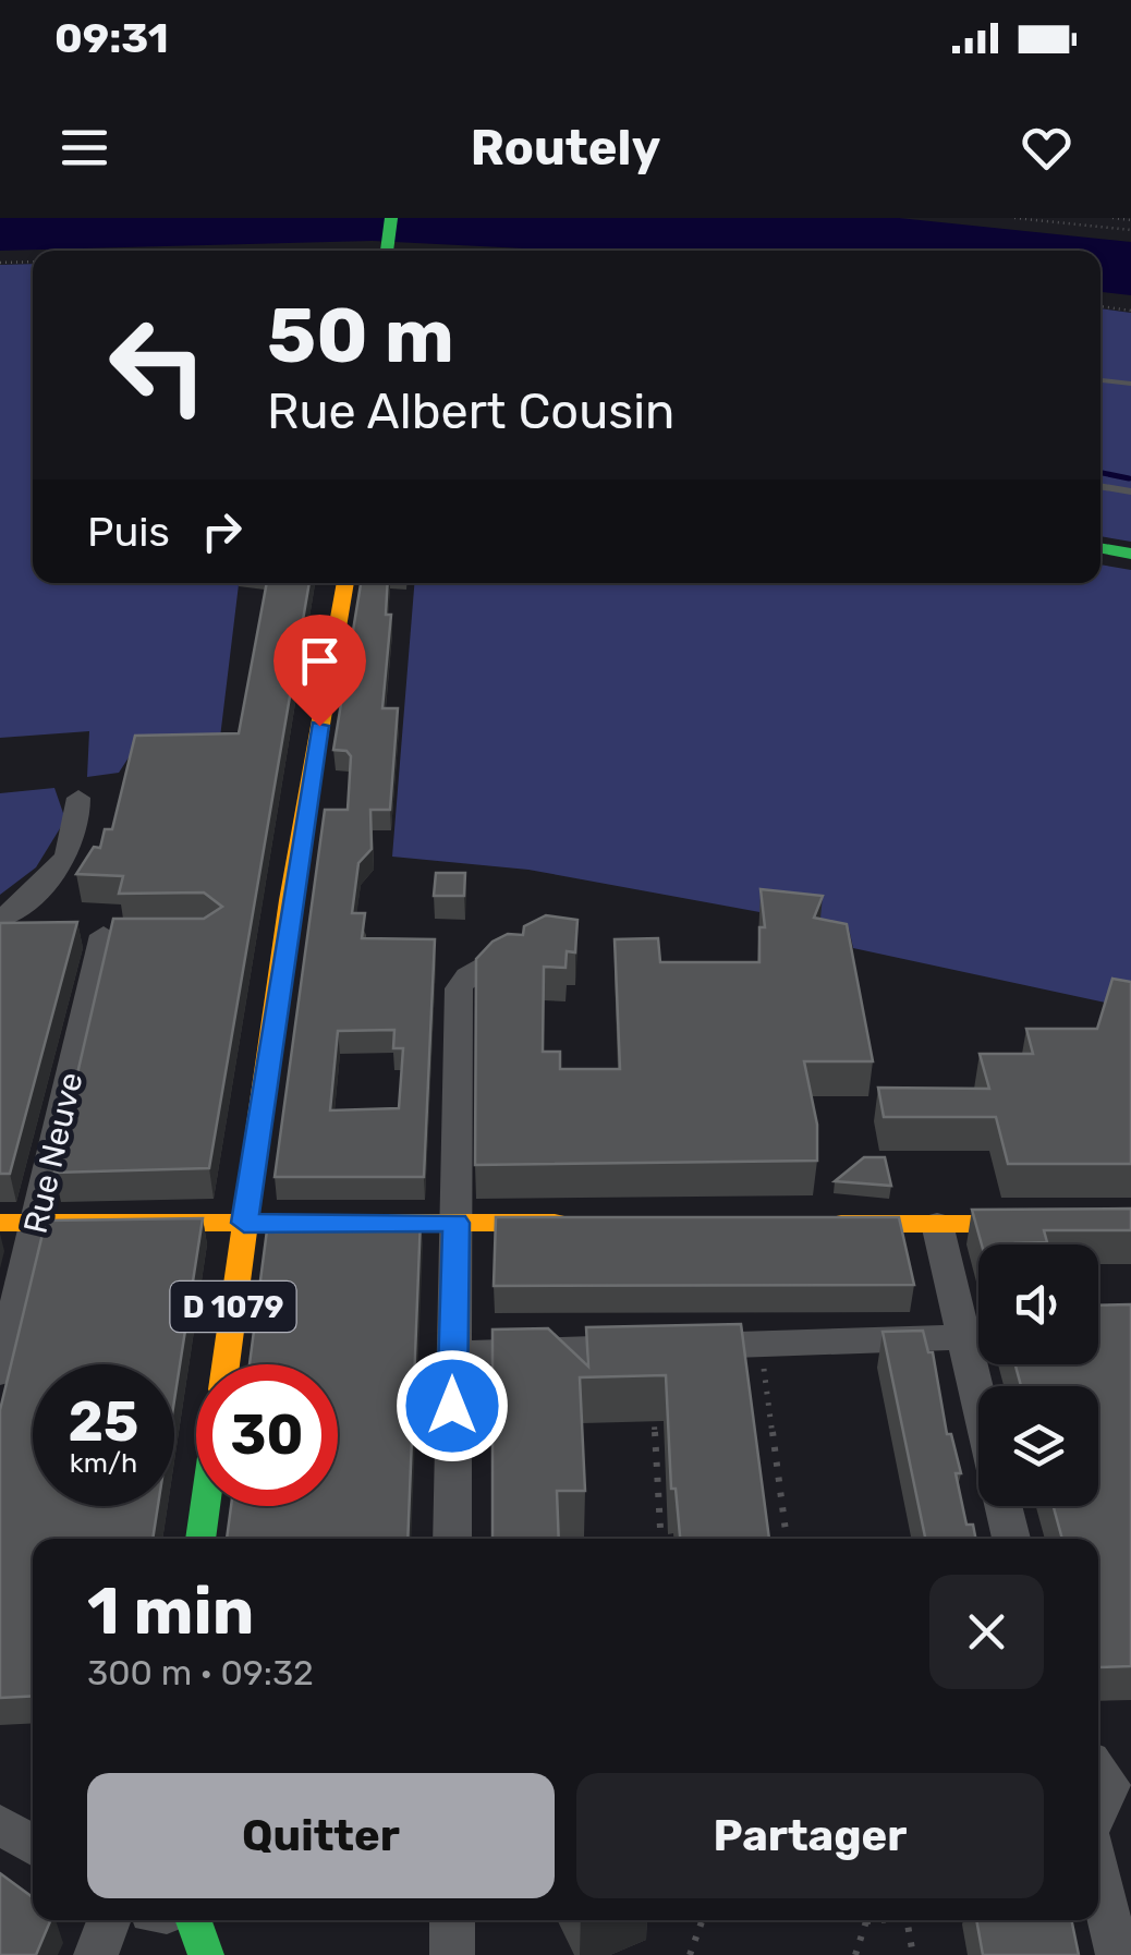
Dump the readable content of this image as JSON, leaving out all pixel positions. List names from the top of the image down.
{
  "streets": {
    "main road": ["D 1079"],
    "street": ["Rue Neuve"]
  },
  "page": {
    "status": "09:31",
    "header": "Routely",
    "turn": ["50 m", "Rue Albert Cousin"],
    "then": "Puis",
    "speed": "25 km/h",
    "limit": "30",
    "heading": ["1 min", "300 m · 09:32"],
    "buttons": ["Quitter", "Partager"]
  }
}
